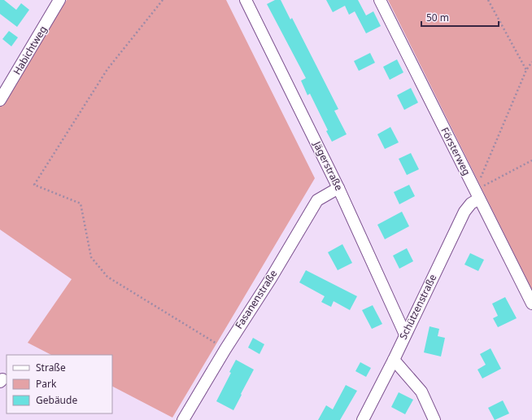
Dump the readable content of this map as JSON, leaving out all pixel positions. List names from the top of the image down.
{
  "streets": {
    "street": [
      "Habichtweg",
      "Försterweg",
      "Jägerstraße",
      "Fasanenstraße",
      "Schützenstraße"
    ]
  },
  "crossings": [
    ["Försterweg", "Schützenstraße"],
    ["Jägerstraße", "Fasanenstraße"],
    ["Jägerstraße", "Schützenstraße"]
  ],
  "legend": ["Straße", "Park", "Gebäude"],
  "scale_bar": "50 m"
}
